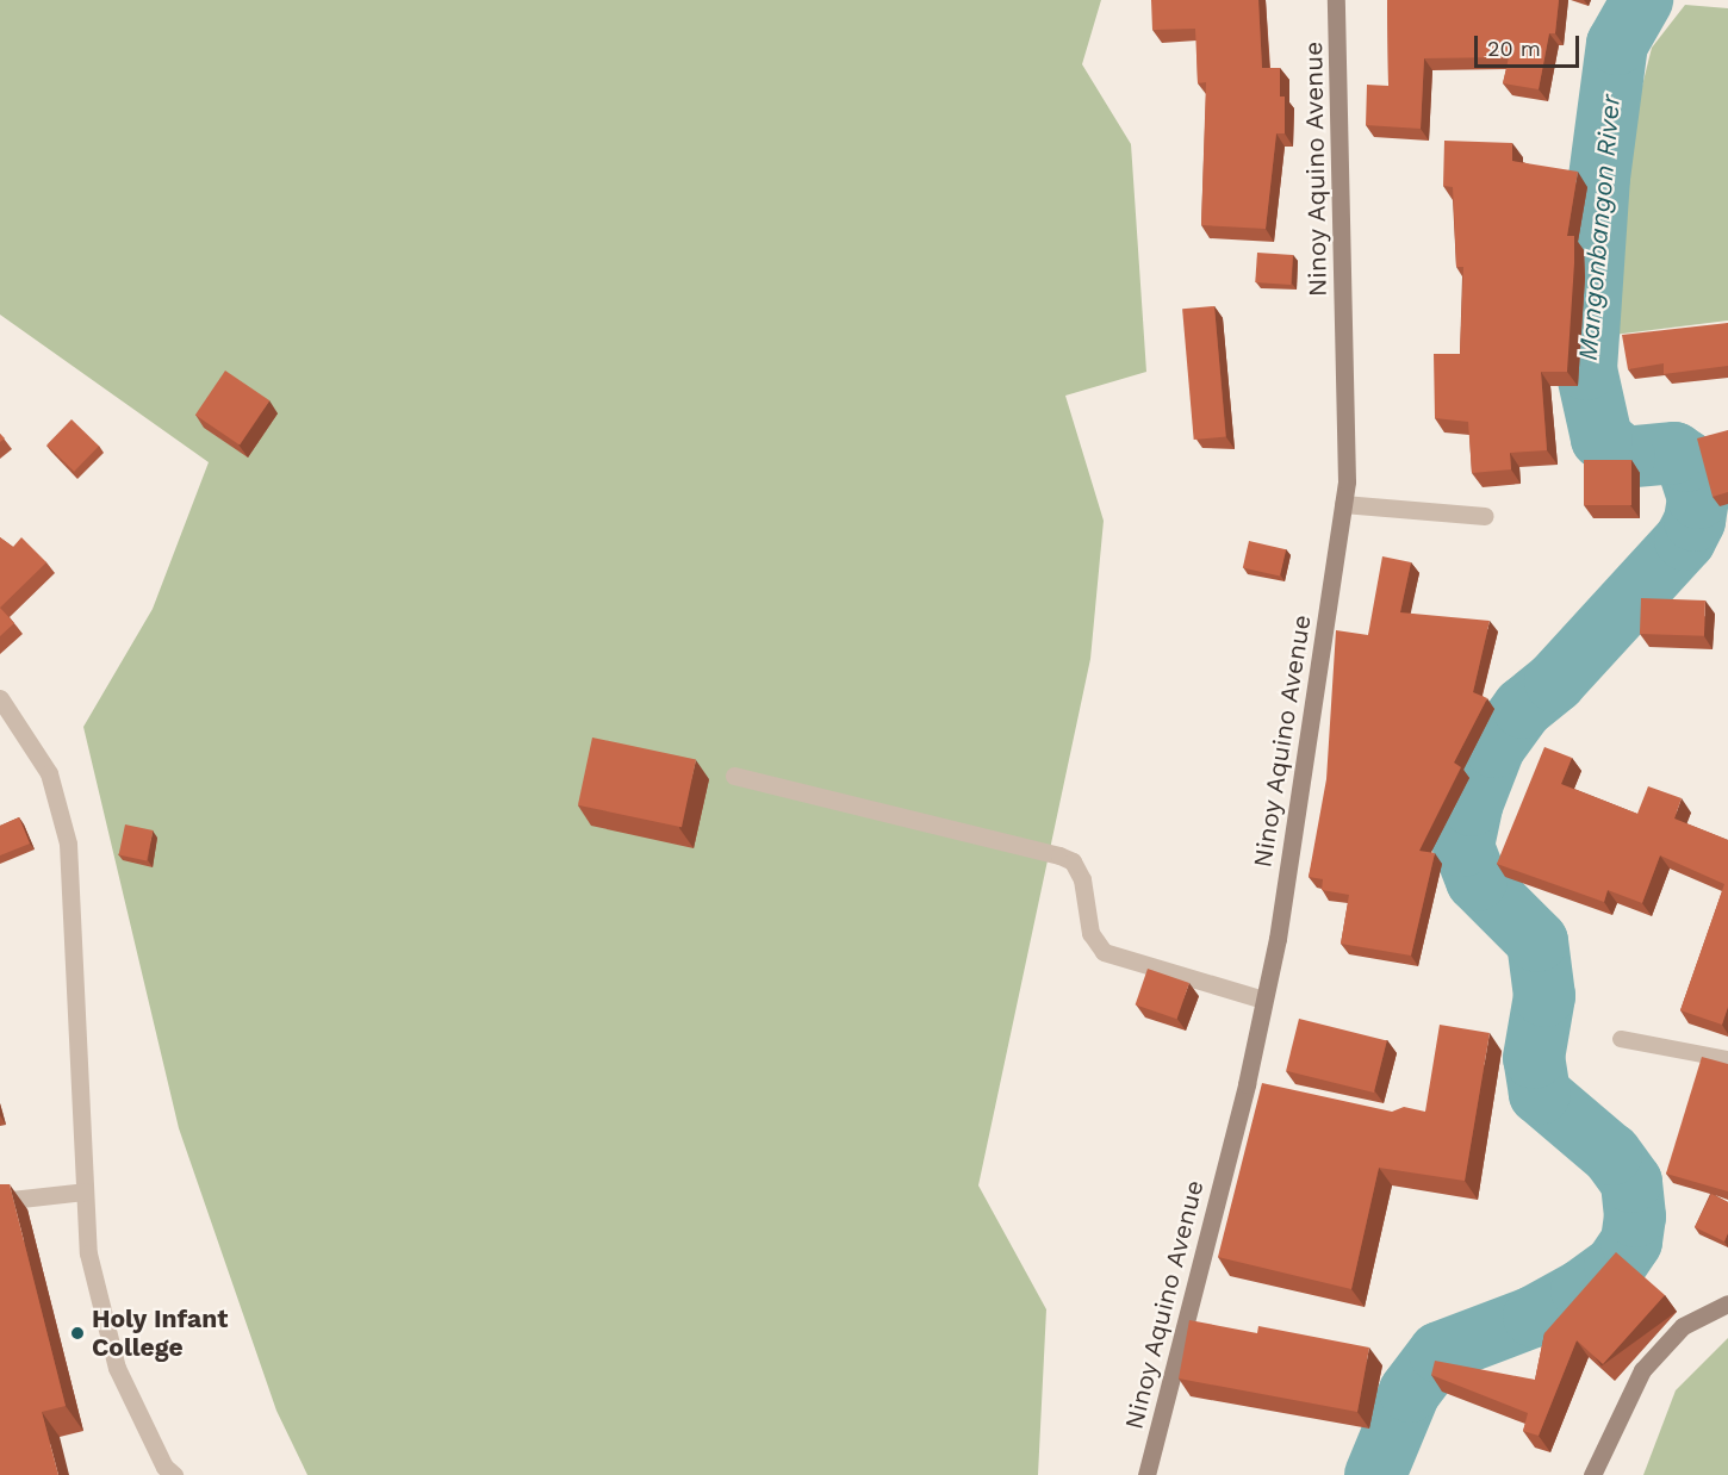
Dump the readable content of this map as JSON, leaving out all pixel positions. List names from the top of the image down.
{
  "streets": {
    "main road": ["Ninoy Aquino Avenue"]
  },
  "water": ["Mangonbangon River"],
  "places": ["Holy Infant College"],
  "scale_bar": "20 m"
}
